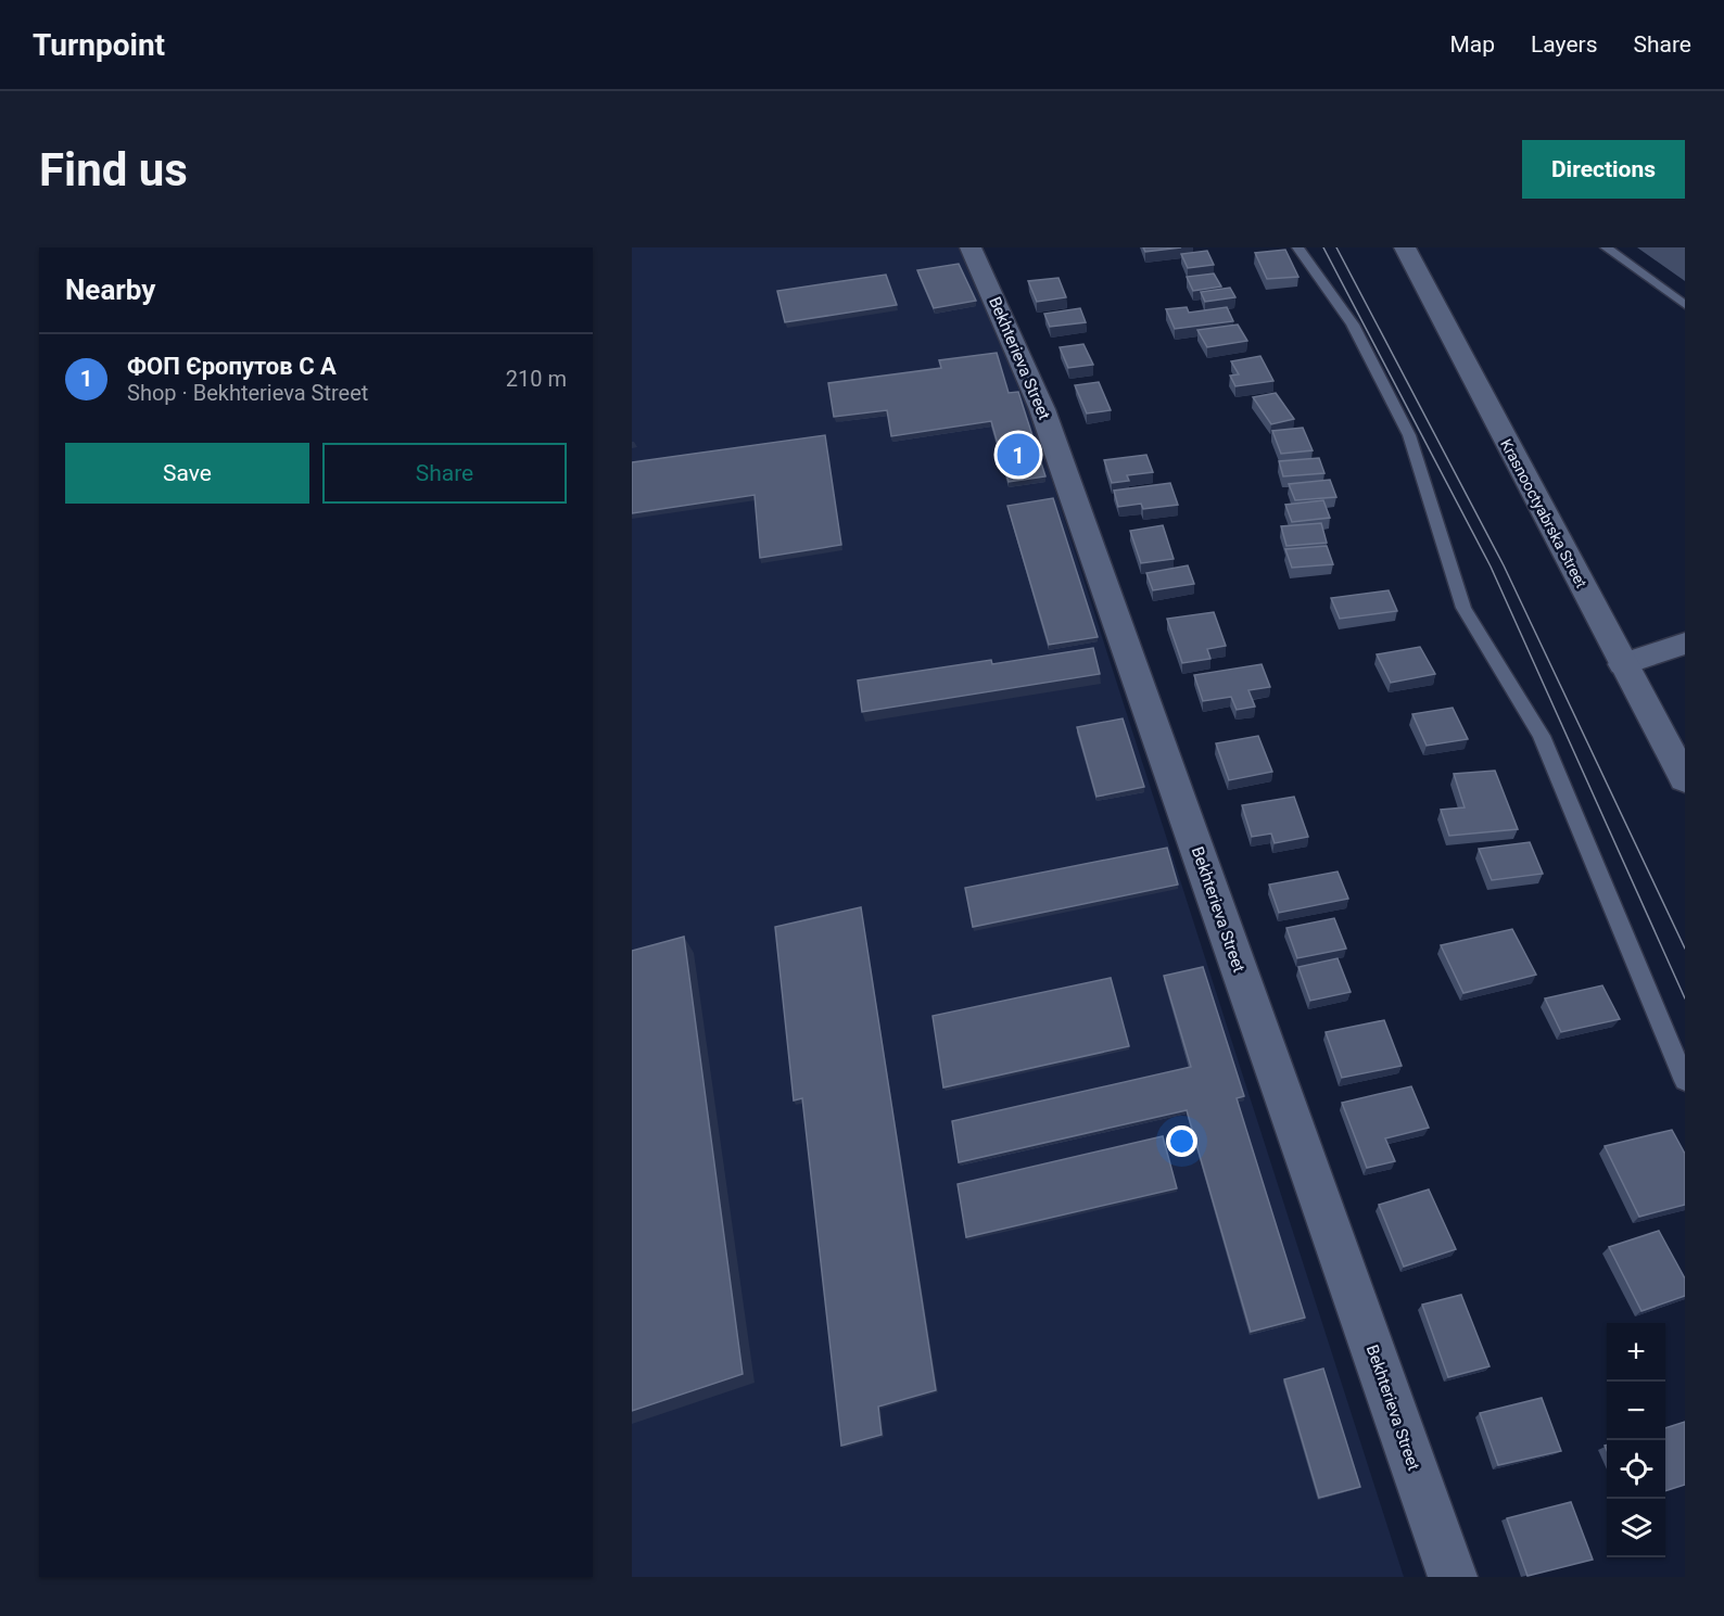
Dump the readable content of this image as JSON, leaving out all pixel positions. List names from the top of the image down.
{
  "streets": {
    "street": ["Bekhterieva Street", "Krasnooctyabrska Street"]
  },
  "page": {
    "header": "Turnpoint",
    "nav": ["Map", "Layers", "Share"],
    "buttons": [
      "Directions",
      ["Save", "Share"]
    ],
    "title": "Find us",
    "heading": "Nearby",
    "list": [
      {
        "mark": "1",
        "name": "ФОП Єропутов С А",
        "note": "Shop · Bekhterieva Street",
        "value": "210 m"
      }
    ],
    "pins": "1",
    "map_buttons": ["+", "−"]
  }
}
